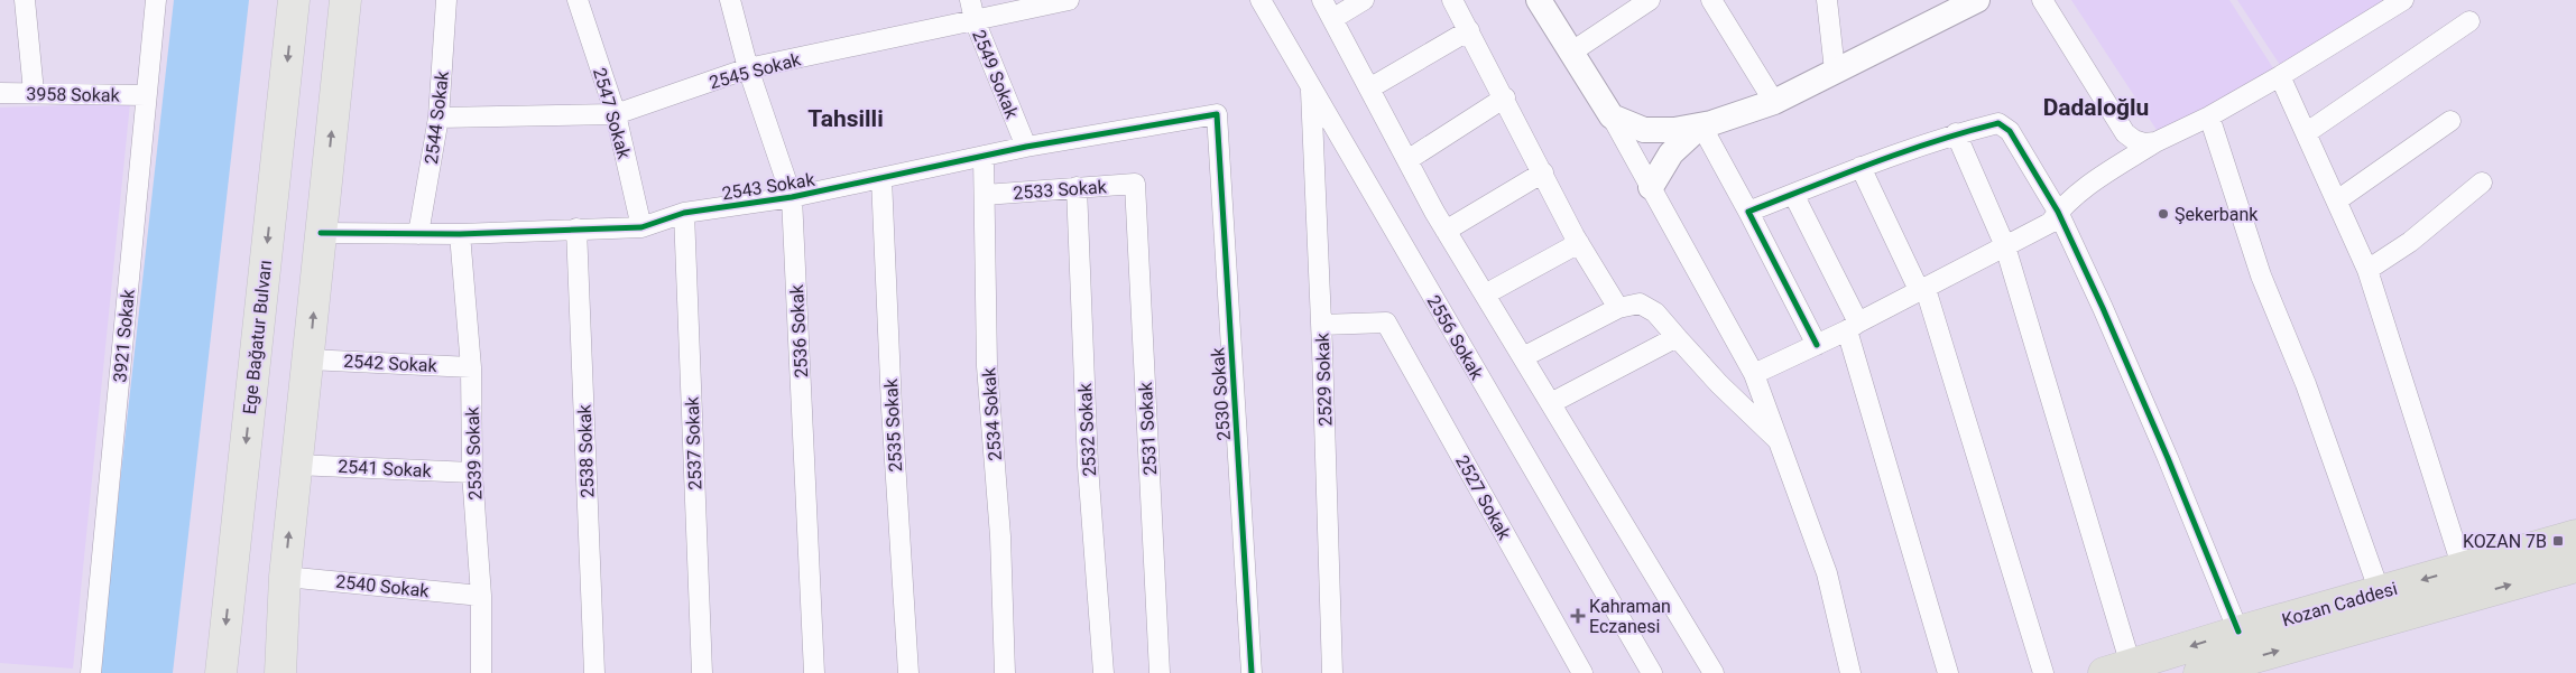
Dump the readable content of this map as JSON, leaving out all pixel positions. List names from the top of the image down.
{
  "streets": {
    "highway": ["Kozan Caddesi"],
    "main road": ["Ege Bağatur Bulvarı"],
    "street": [
      "2545 Sokak",
      "2549 Sokak",
      "3958 Sokak",
      "2547 Sokak",
      "2544 Sokak",
      "2543 Sokak",
      "2533 Sokak",
      "2536 Sokak",
      "3921 Sokak",
      "2556 Sokak",
      "2542 Sokak",
      "2529 Sokak",
      "2530 Sokak",
      "2534 Sokak",
      "2535 Sokak",
      "2531 Sokak",
      "2532 Sokak",
      "2537 Sokak",
      "2538 Sokak",
      "2539 Sokak",
      "2541 Sokak",
      "2527 Sokak",
      "2540 Sokak"
    ]
  },
  "crossings": [
    ["2545 Sokak", "2549 Sokak"],
    ["2545 Sokak", "2547 Sokak"],
    ["2545 Sokak", "2544 Sokak"],
    ["2545 Sokak", "2536 Sokak"],
    ["2549 Sokak", "2543 Sokak"],
    ["3958 Sokak", "3921 Sokak"],
    ["2547 Sokak", "2543 Sokak"],
    ["2544 Sokak", "2543 Sokak"],
    ["2543 Sokak", "2536 Sokak"],
    ["2543 Sokak", "2530 Sokak"],
    ["2543 Sokak", "2534 Sokak"],
    ["2543 Sokak", "2535 Sokak"],
    ["2543 Sokak", "2537 Sokak"],
    ["2543 Sokak", "2538 Sokak"],
    ["2543 Sokak", "2539 Sokak"],
    ["2533 Sokak", "2534 Sokak"],
    ["2533 Sokak", "2531 Sokak"],
    ["2533 Sokak", "2532 Sokak"],
    ["2556 Sokak", "2529 Sokak"],
    ["2542 Sokak", "2539 Sokak"],
    ["2529 Sokak", "2527 Sokak"],
    ["2539 Sokak", "2541 Sokak"],
    ["2539 Sokak", "2540 Sokak"]
  ],
  "districts": ["Dadaloğlu", "Tahsilli"],
  "places": {
    "other": ["Şekerbank"],
    "transit": ["KOZAN 7B"],
    "health": ["Kahraman Eczanesi"]
  }
}
